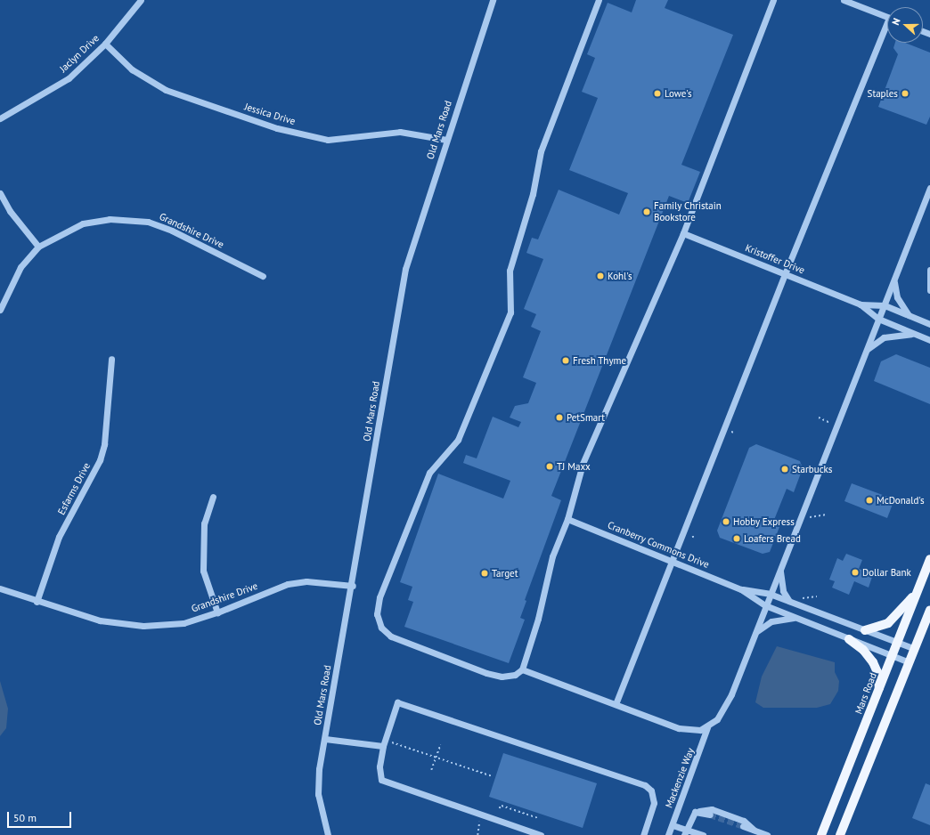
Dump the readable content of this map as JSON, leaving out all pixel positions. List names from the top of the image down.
{
  "streets": {
    "main road": ["Mars Road"],
    "street": [
      "Jaclyn Drive",
      "Jessica Drive",
      "Old Mars Road",
      "Grandshire Drive",
      "Kristoffer Drive",
      "Esfarms Drive",
      "Cranberry Commons Drive",
      "Mackenzie Way"
    ]
  },
  "crossings": [
    ["Jaclyn Drive", "Jessica Drive"],
    ["Jessica Drive", "Old Mars Road"],
    ["Old Mars Road", "Grandshire Drive"],
    ["Grandshire Drive", "Esfarms Drive"],
    ["Cranberry Commons Drive", "Mars Road"]
  ],
  "places": [
    "Lowe's",
    "Staples",
    "Family Christain Bookstore",
    "Kohl's",
    "Fresh Thyme",
    "PetSmart",
    "TJ Maxx",
    "Starbucks",
    "McDonald's",
    "Hobby Express",
    "Loafers Bread",
    "Dollar Bank",
    "Target"
  ],
  "scale_bar": "50 m",
  "north": "left"
}
